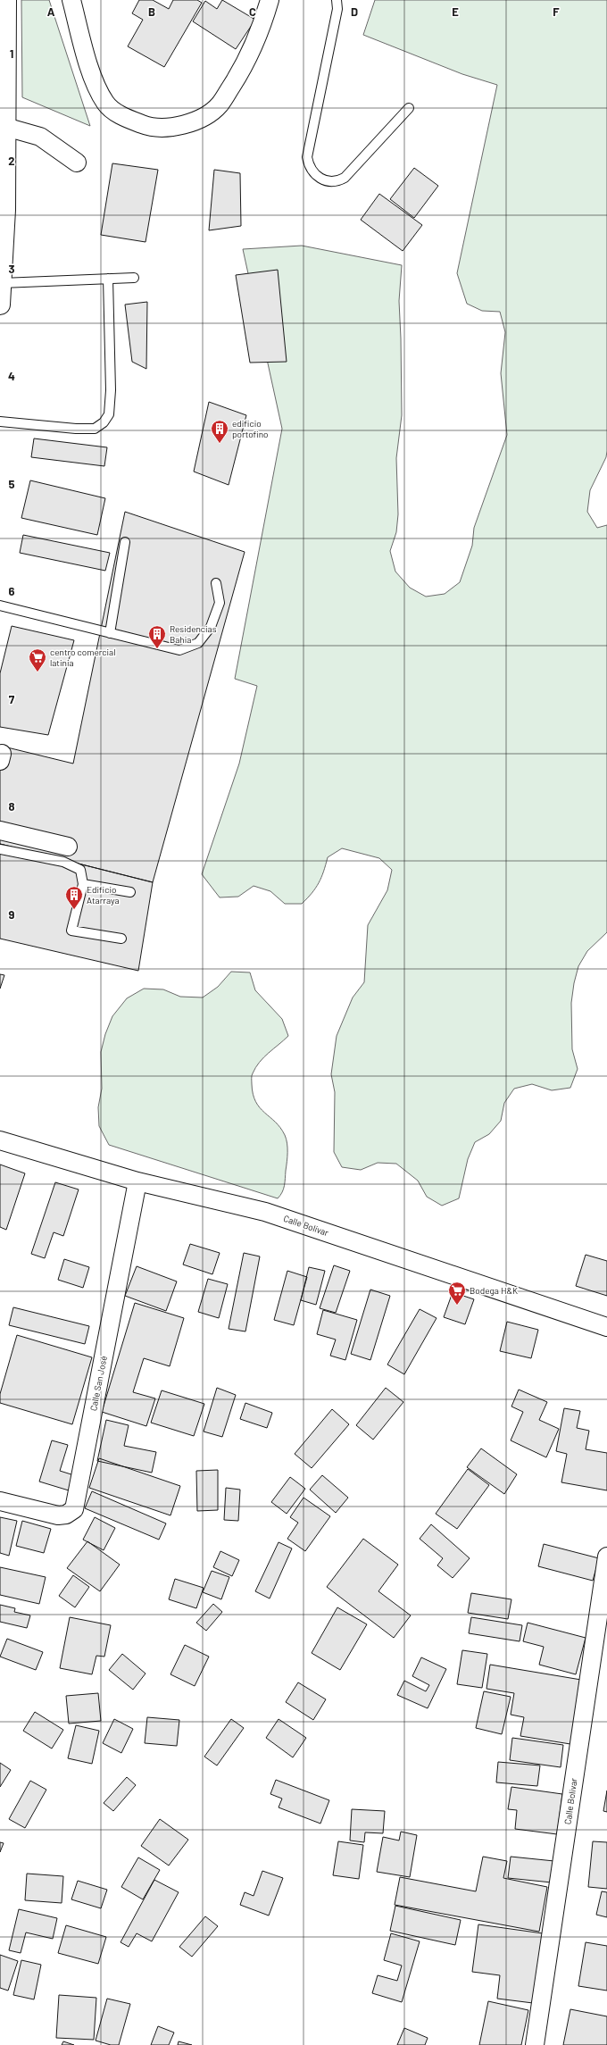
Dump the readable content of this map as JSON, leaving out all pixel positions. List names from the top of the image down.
{
  "streets": {
    "street": ["Calle Bolívar", "Calle San José"]
  },
  "crossings": [
    ["Calle Bolívar", "Calle San José"]
  ],
  "places": {
    "building": ["edificio portofino", "Residencias Bahia", "Edificio Atarraya"],
    "supermarket": ["centro comercial latinia", "Bodega H&K"]
  },
  "grid": {
    "columns": [
      "A",
      "B",
      "C",
      "D",
      "E",
      "F"
    ],
    "rows": [
      "1",
      "2",
      "3",
      "4",
      "5",
      "6",
      "7",
      "8",
      "9"
    ]
  }
}
